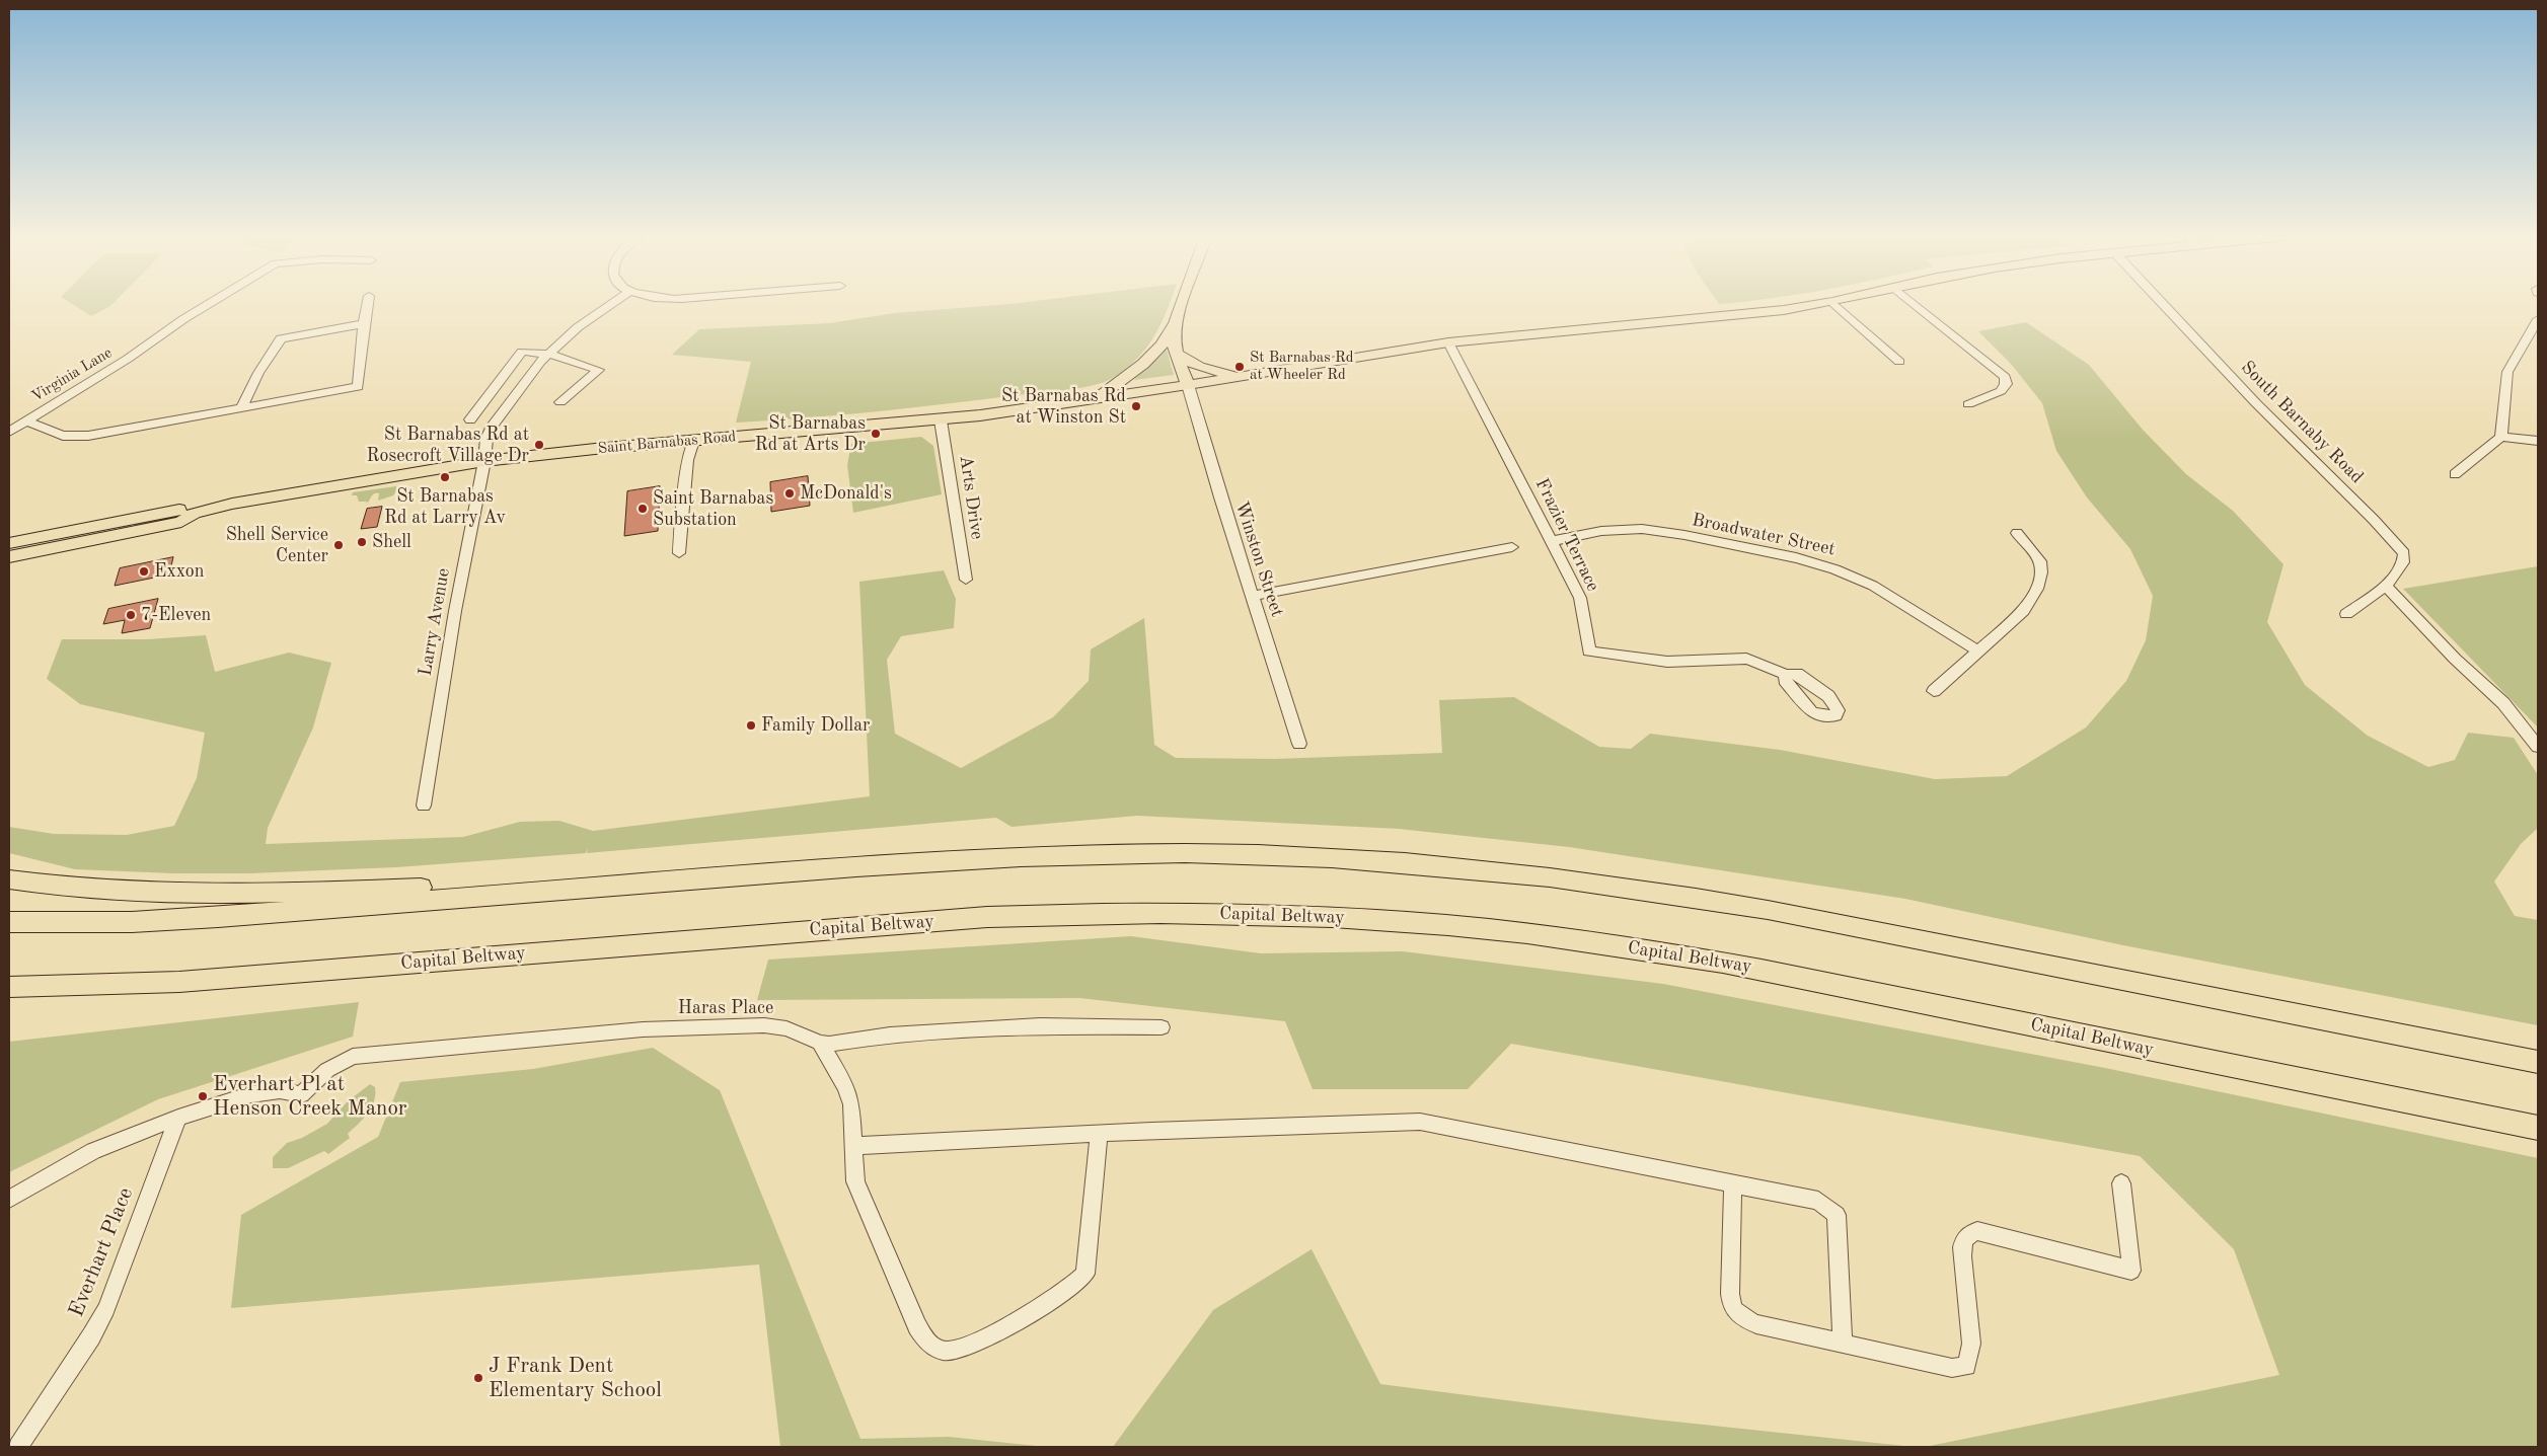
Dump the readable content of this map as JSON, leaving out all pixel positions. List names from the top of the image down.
{
  "streets": {
    "highway": ["Capital Beltway"],
    "main road": ["Saint Barnabas Road"],
    "street": [
      "Virginia Lane",
      "South Barnaby Road",
      "Arts Drive",
      "Frazier Terrace",
      "Broadwater Street",
      "Winston Street",
      "Larry Avenue",
      "Haras Place",
      "Everhart Place"
    ]
  },
  "crossings": [
    ["Saint Barnabas Road", "Arts Drive"],
    ["Saint Barnabas Road", "Frazier Terrace"],
    ["Saint Barnabas Road", "Winston Street"],
    ["Saint Barnabas Road", "Larry Avenue"],
    ["Frazier Terrace", "Broadwater Street"],
    ["Haras Place", "Everhart Place"]
  ],
  "places": [
    "St Barnabas Rd at Wheeler Rd",
    "St Barnabas Rd at Winston St",
    "St Barnabas Rd at Arts Dr",
    "St Barnabas Rd at Rosecroft Village Dr",
    "St Barnabas Rd at Larry Av",
    "McDonald's",
    "Saint Barnabas Substation",
    "Shell",
    "Shell Service Center",
    "Exxon",
    "7-Eleven",
    "Family Dollar",
    "Everhart Pl at Henson Creek Manor",
    "J Frank Dent Elementary School"
  ]
}
